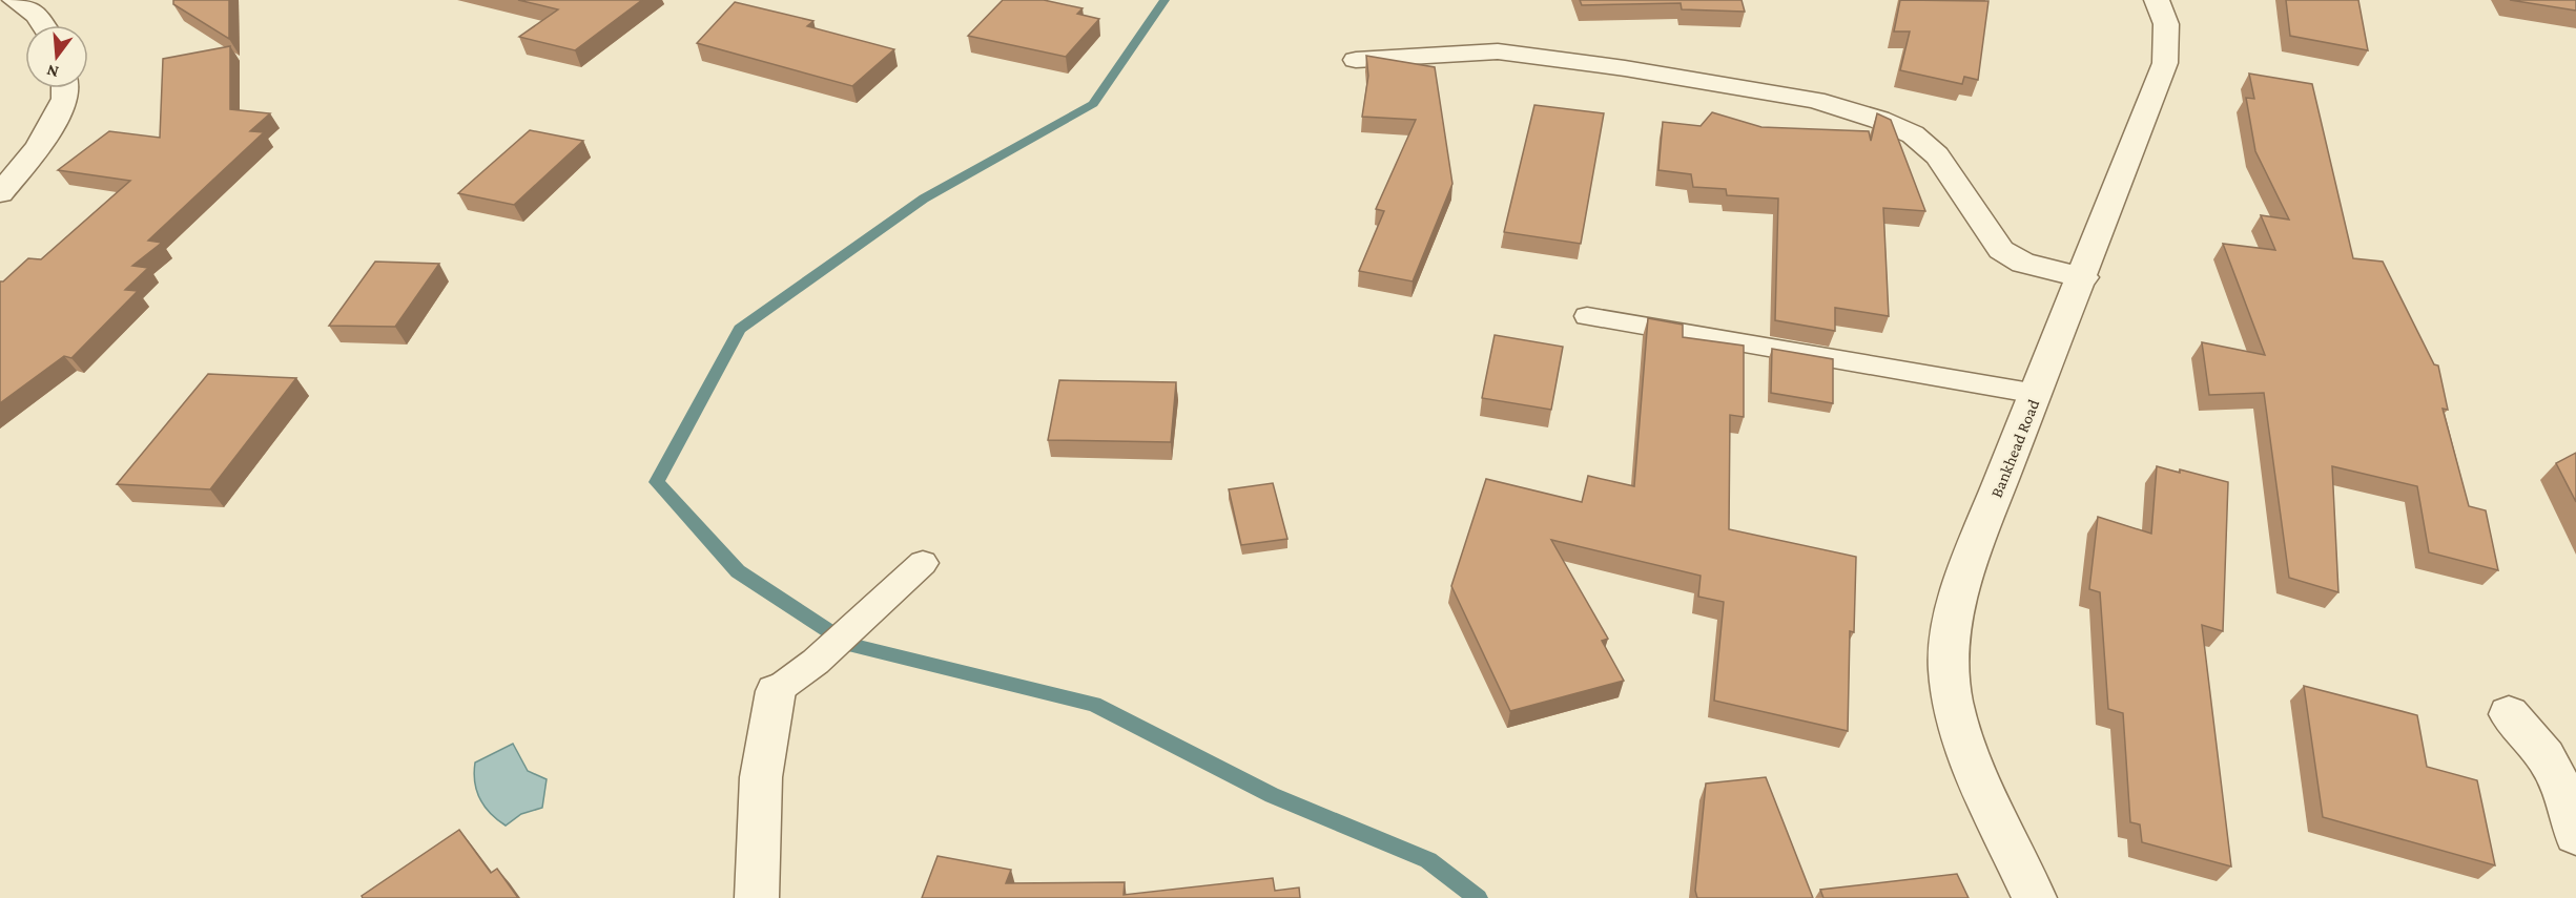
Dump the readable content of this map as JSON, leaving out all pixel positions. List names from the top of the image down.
{
  "streets": {
    "street": ["Bankhead Road"]
  },
  "north": "bottom"
}
